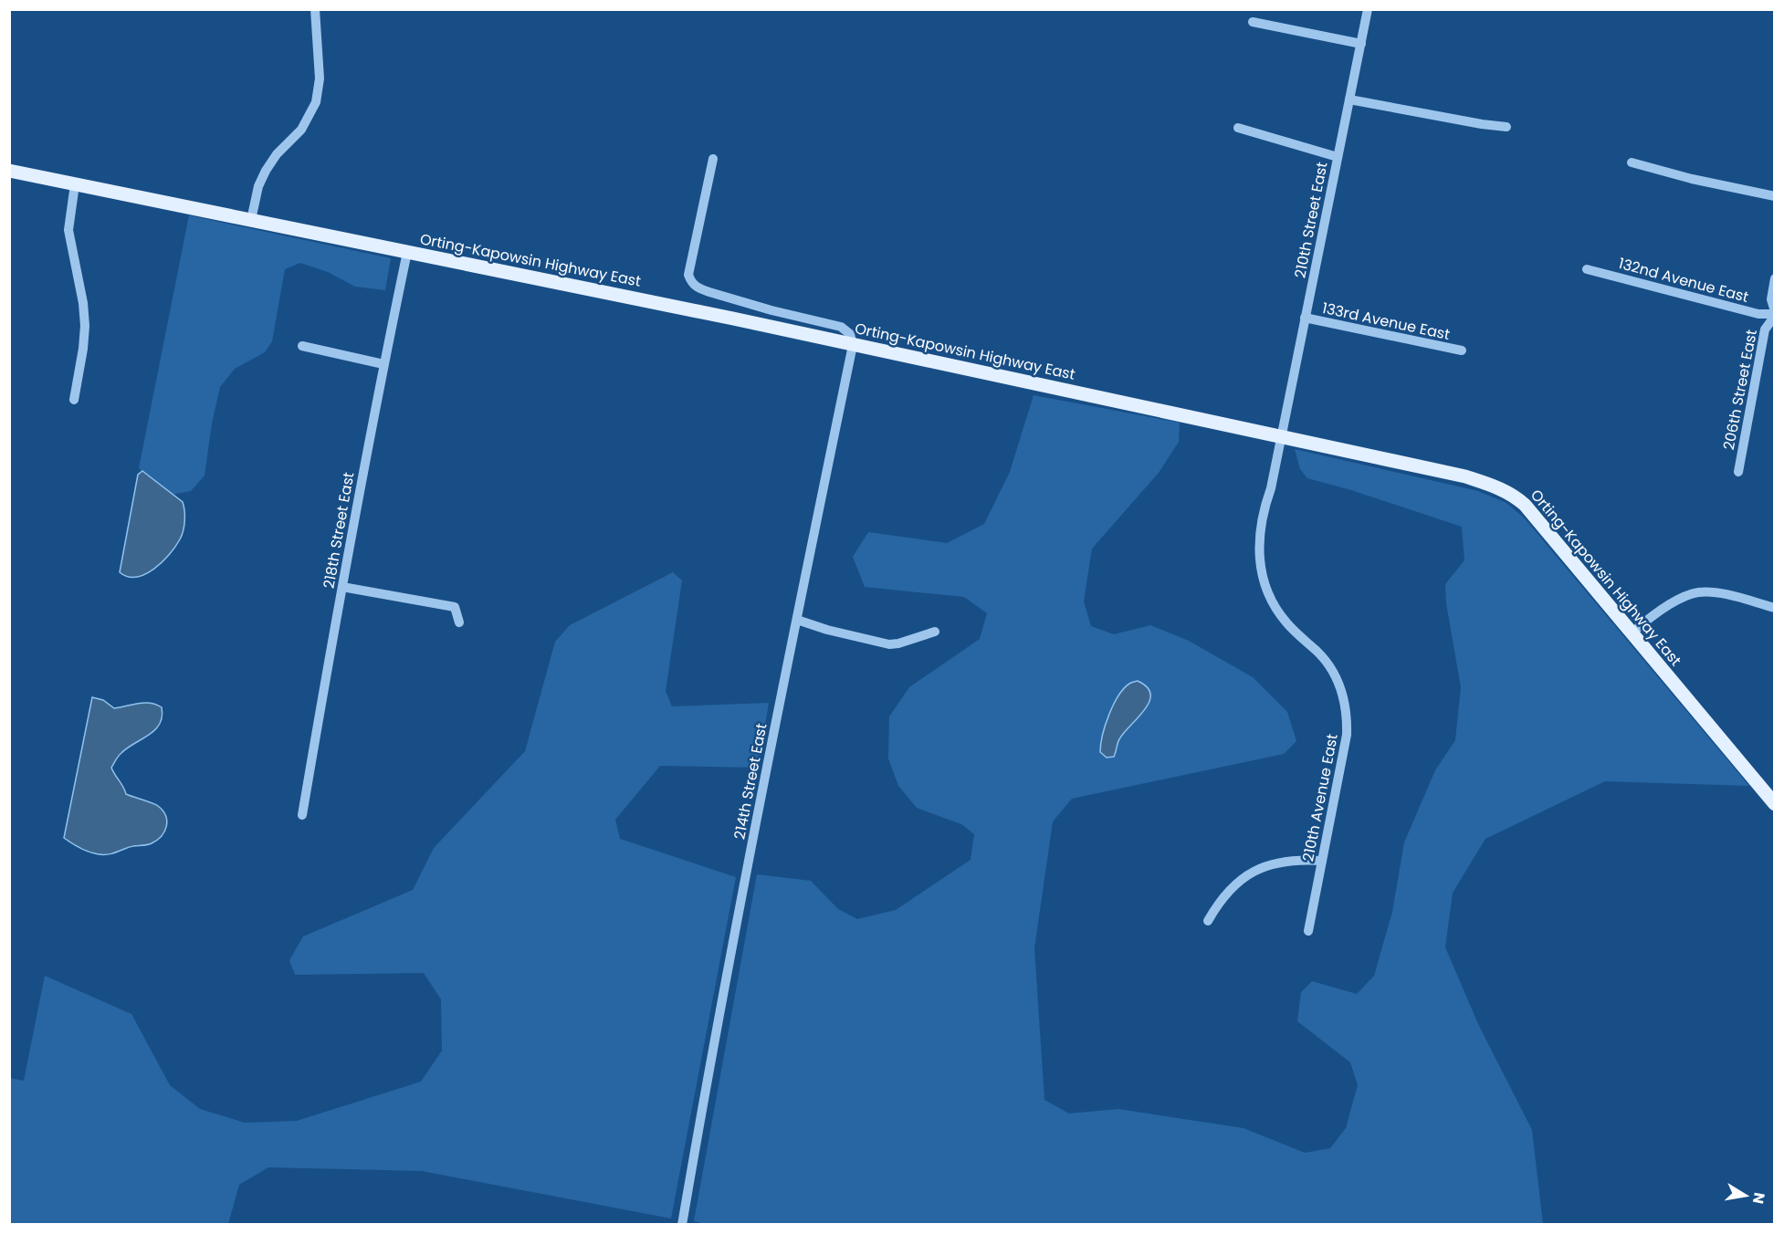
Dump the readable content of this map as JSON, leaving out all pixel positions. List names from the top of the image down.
{
  "streets": {
    "main road": ["Orting-Kapowsin Highway East"],
    "street": [
      "210th Street East",
      "132nd Avenue East",
      "133rd Avenue East",
      "206th Street East",
      "218th Street East",
      "214th Street East",
      "210th Avenue East"
    ]
  },
  "crossings": [
    ["210th Street East", "Orting-Kapowsin Highway East"],
    ["210th Street East", "133rd Avenue East"],
    ["210th Street East", "210th Avenue East"],
    ["Orting-Kapowsin Highway East", "218th Street East"],
    ["Orting-Kapowsin Highway East", "214th Street East"],
    ["Orting-Kapowsin Highway East", "210th Avenue East"],
    ["132nd Avenue East", "206th Street East"]
  ],
  "north": "right"
}
